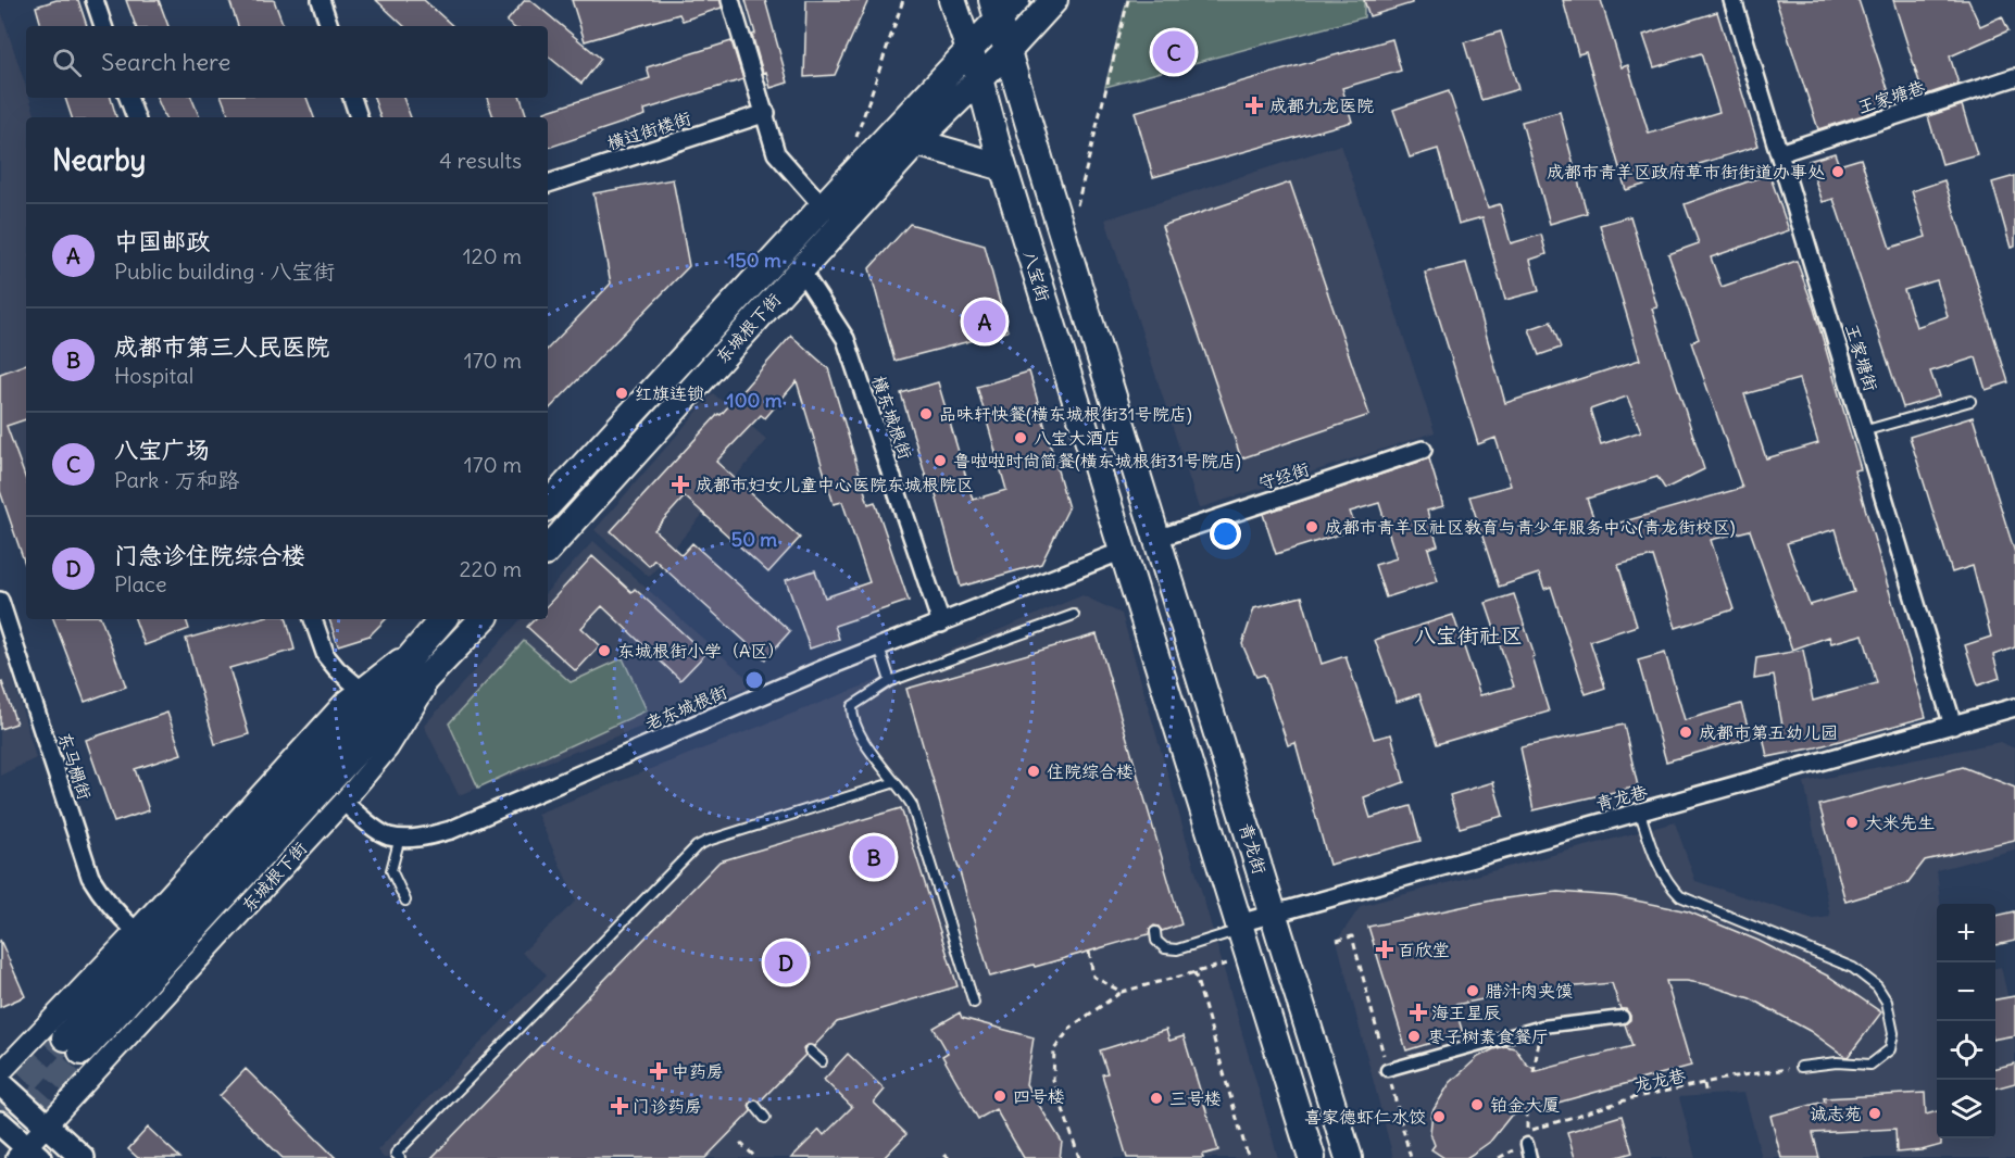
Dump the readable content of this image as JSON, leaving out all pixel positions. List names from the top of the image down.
{
  "streets": {
    "main road": ["八宝街", "东城根下街", "青龙街"],
    "street": [
      "王家塘巷",
      "横过街楼街",
      "王家塘街",
      "横东城根街",
      "守经街",
      "老东城根街",
      "东马棚街",
      "青龙巷"
    ],
    "path": ["龙龙巷"]
  },
  "crossings": [
    ["王家塘巷", "王家塘街"],
    ["八宝街", "东城根下街"],
    ["八宝街", "守经街"],
    ["八宝街", "老东城根街"],
    ["八宝街", "青龙街"],
    ["东城根下街", "横东城根街"],
    ["王家塘街", "青龙巷"],
    ["横东城根街", "老东城根街"],
    ["守经街", "青龙街"],
    ["老东城根街", "青龙街"],
    ["青龙巷", "青龙街"]
  ],
  "districts": ["八宝街社区"],
  "places": {
    "health": [
      "成都九龙医院",
      "成都市妇女儿童中心医院东城根院区",
      "百欣堂",
      "海王星辰",
      "中药房",
      "门诊药房"
    ],
    "other": [
      "成都市青羊区政府草市街街道办事处",
      "红旗连锁",
      "品味轩快餐(横东城根街31号院店)",
      "八宝大酒店",
      "鲁啦啦时尚简餐(横东城根街31号院店)",
      "成都市青羊区社区教育与青少年服务中心(青龙街校区)",
      "东城根街小学（A区）",
      "成都市第五幼儿园",
      "住院综合楼",
      "大米先生",
      "腊汁肉夹馍",
      "枣子树素食餐厅",
      "四号楼",
      "三号楼",
      "铂金大厦",
      "诚志苑",
      "喜家德虾仁水饺"
    ]
  },
  "page": {
    "search": "Search here",
    "pins": [
      "C",
      "A",
      "B",
      "D"
    ],
    "heading": ["Nearby", "4 results"],
    "list": [
      {
        "mark": "A",
        "name": "中国邮政",
        "note": "Public building · 八宝街",
        "value": "120 m"
      },
      {
        "mark": "B",
        "name": "成都市第三人民医院",
        "note": "Hospital",
        "value": "170 m"
      },
      {
        "mark": "C",
        "name": "八宝广场",
        "note": "Park · 万和路",
        "value": "170 m"
      },
      {
        "mark": "D",
        "name": "门急诊住院综合楼",
        "note": "Place",
        "value": "220 m"
      }
    ],
    "map_buttons": ["+", "−"]
  },
  "rings": ["150 m", "100 m", "50 m"]
}
